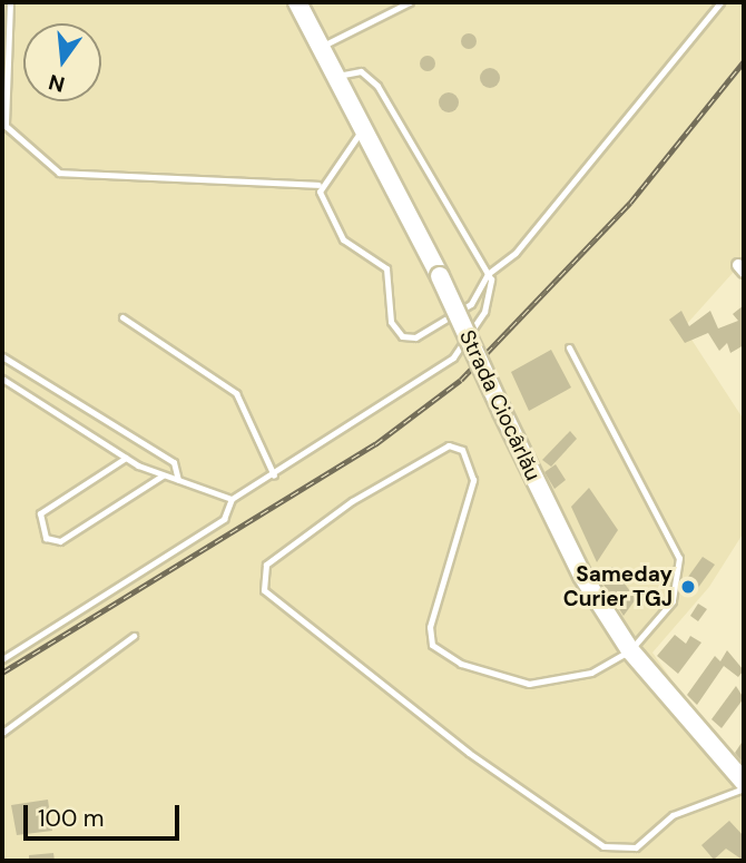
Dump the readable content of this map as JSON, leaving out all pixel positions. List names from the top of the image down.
{
  "streets": {
    "main road": ["Strada Ciocârlău"]
  },
  "places": ["Sameday Curier TGJ"],
  "scale_bar": "100 m",
  "north": "bottom"
}
